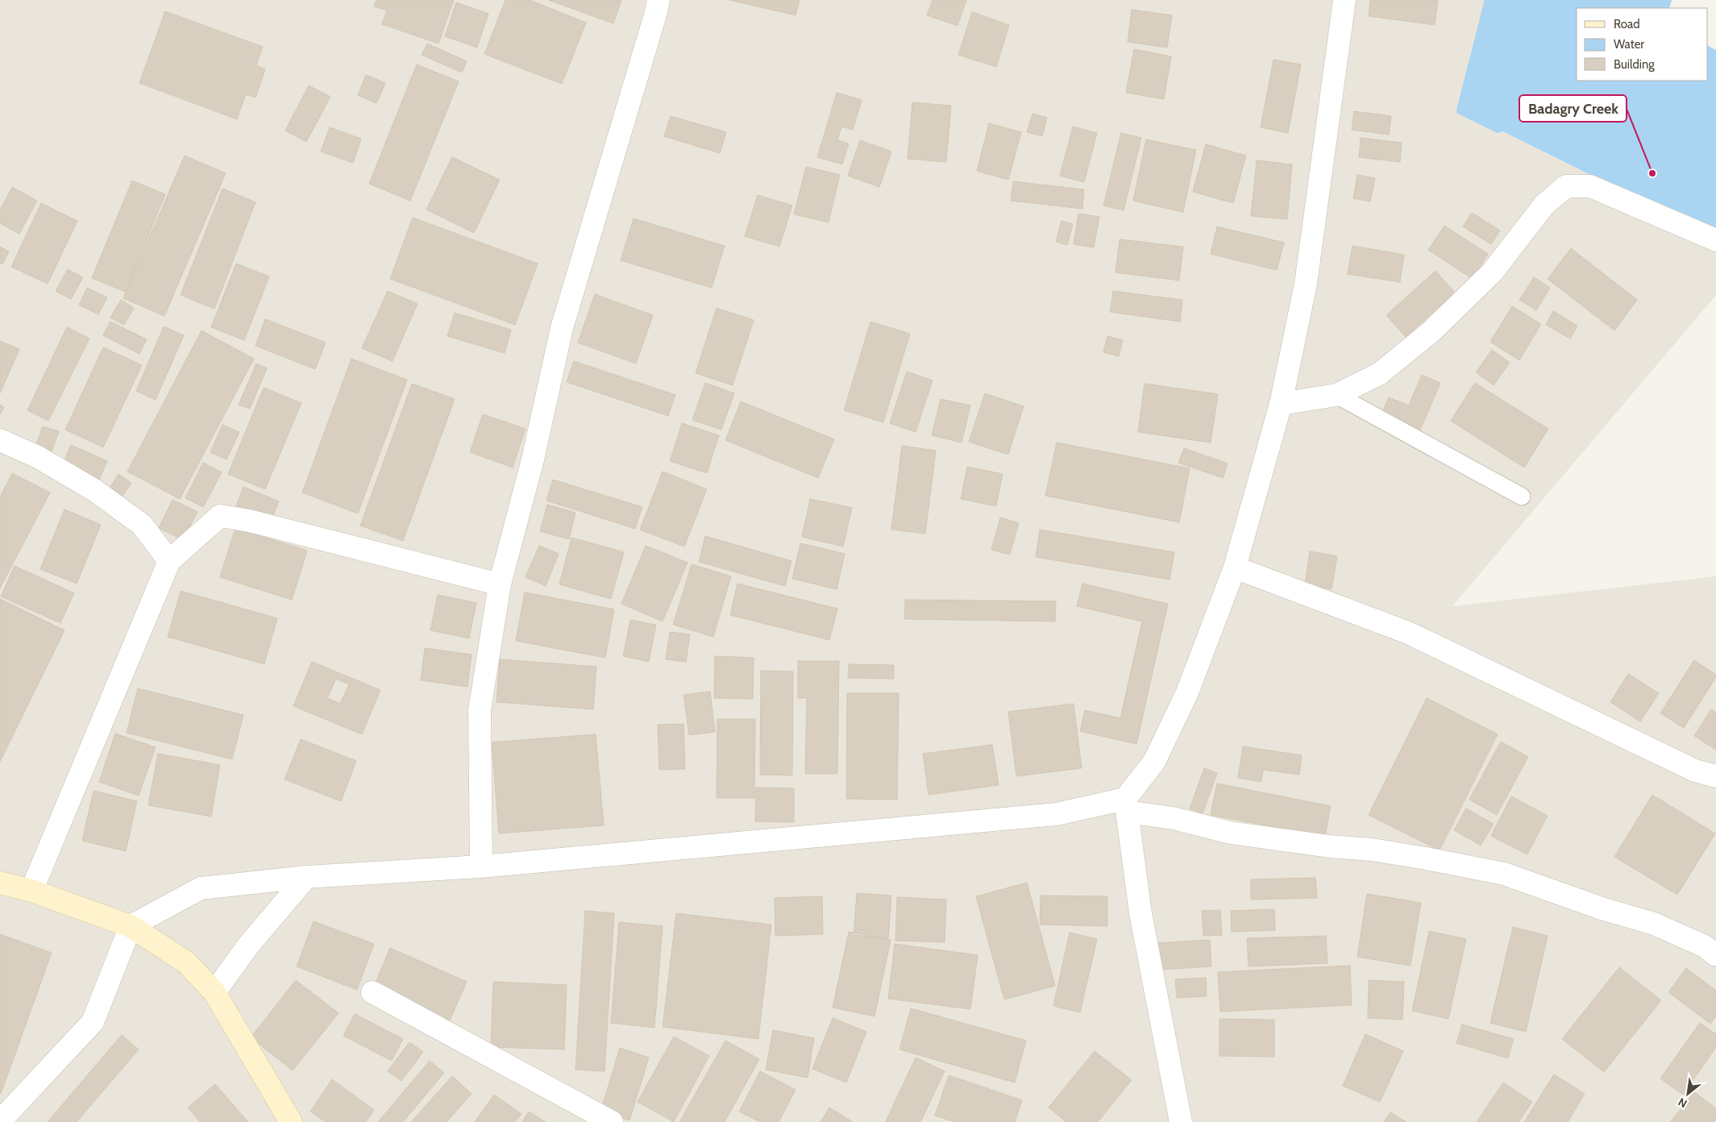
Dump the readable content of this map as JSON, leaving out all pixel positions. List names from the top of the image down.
{
  "places": ["Badagry Creek"],
  "legend": ["Road", "Water", "Building"],
  "north": "bottom left"
}
